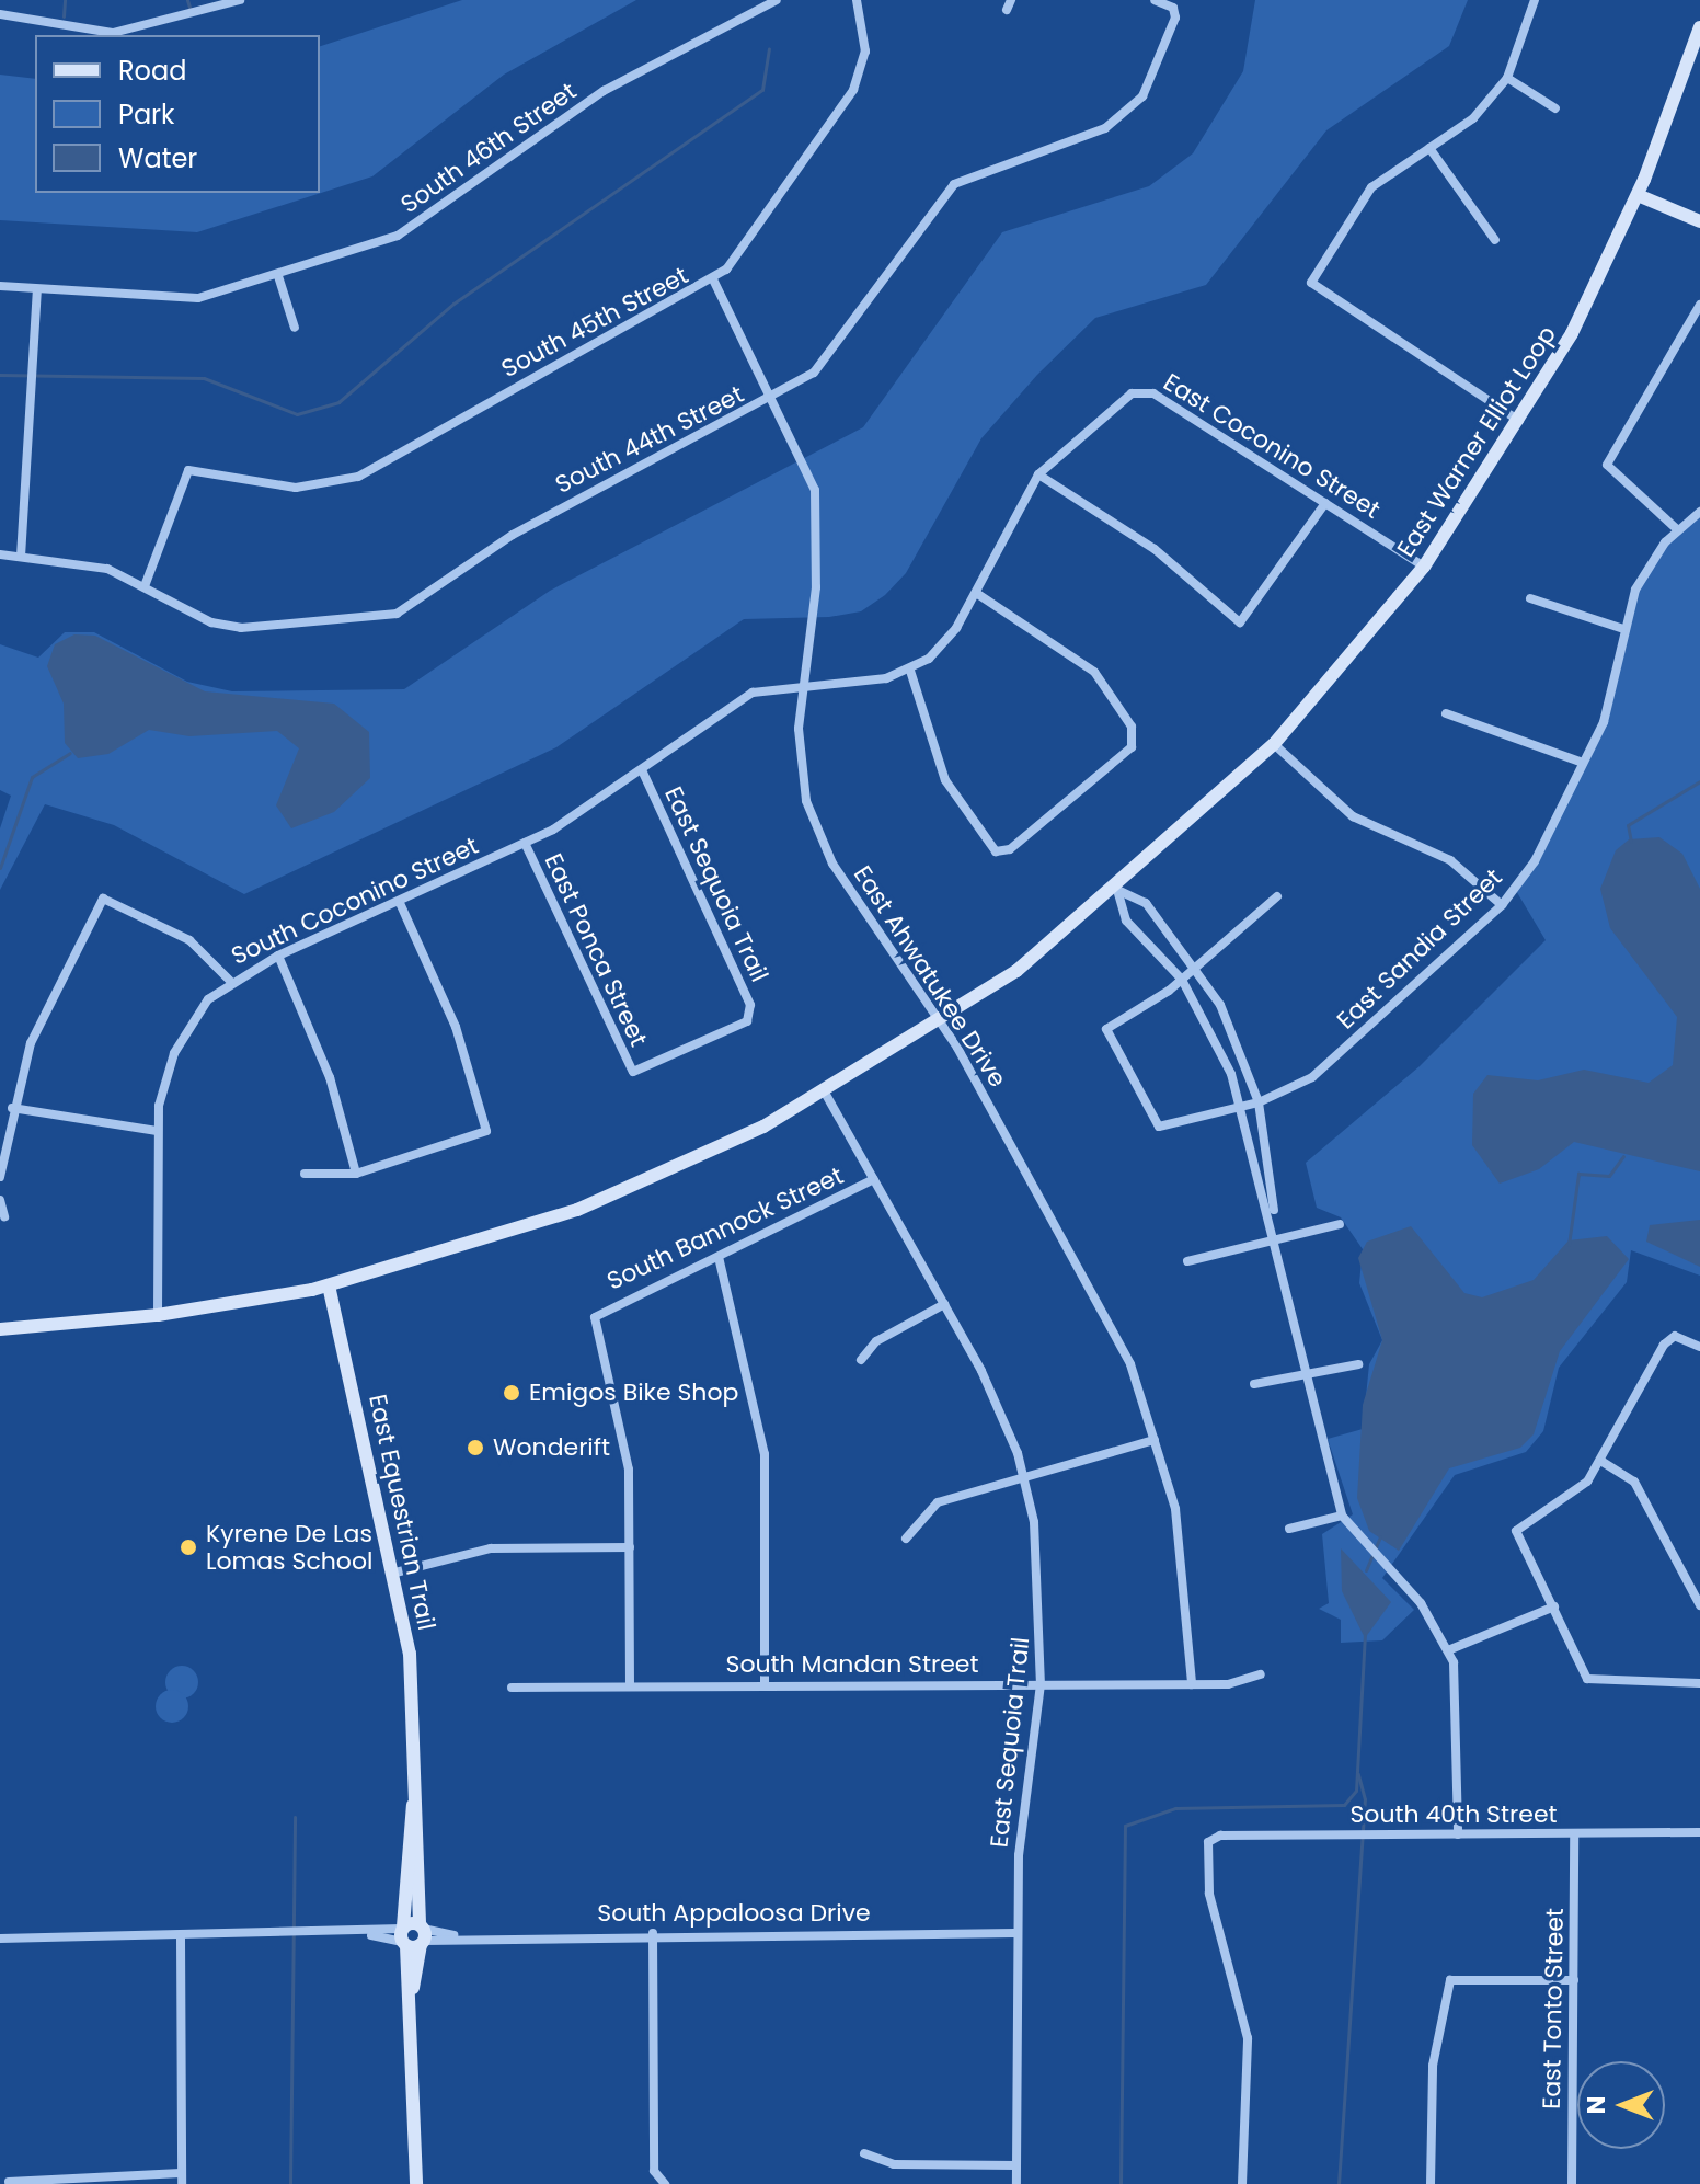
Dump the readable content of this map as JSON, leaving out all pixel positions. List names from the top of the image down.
{
  "streets": {
    "main road": ["East Warner Elliot Loop", "East Equestrian Trail"],
    "street": [
      "South 46th Street",
      "South 45th Street",
      "South 44th Street",
      "East Coconino Street",
      "East Sequoia Trail",
      "South Coconino Street",
      "East Sandia Street",
      "East Ponca Street",
      "East Ahwatukee Drive",
      "South Bannock Street",
      "South Mandan Street",
      "South 40th Street",
      "South Appaloosa Drive",
      "East Tonto Street"
    ]
  },
  "crossings": [
    ["South 45th Street", "South 44th Street"],
    ["South 45th Street", "East Ahwatukee Drive"],
    ["South 44th Street", "East Ahwatukee Drive"],
    ["East Warner Elliot Loop", "East Coconino Street"],
    ["East Warner Elliot Loop", "East Sequoia Trail"],
    ["East Warner Elliot Loop", "South Coconino Street"],
    ["East Warner Elliot Loop", "East Ahwatukee Drive"],
    ["East Warner Elliot Loop", "East Equestrian Trail"],
    ["East Sequoia Trail", "South Coconino Street"],
    ["East Sequoia Trail", "East Ponca Street"],
    ["East Sequoia Trail", "South Bannock Street"],
    ["East Sequoia Trail", "South Mandan Street"],
    ["East Sequoia Trail", "South Appaloosa Drive"],
    ["South Coconino Street", "East Ponca Street"],
    ["South Coconino Street", "East Ahwatukee Drive"],
    ["East Ahwatukee Drive", "South Mandan Street"],
    ["East Equestrian Trail", "South Appaloosa Drive"],
    ["South 40th Street", "East Tonto Street"]
  ],
  "places": ["Emigos Bike Shop", "Wonderift", "Kyrene De Las Lomas School"],
  "legend": ["Road", "Park", "Water"],
  "north": "left"
}
